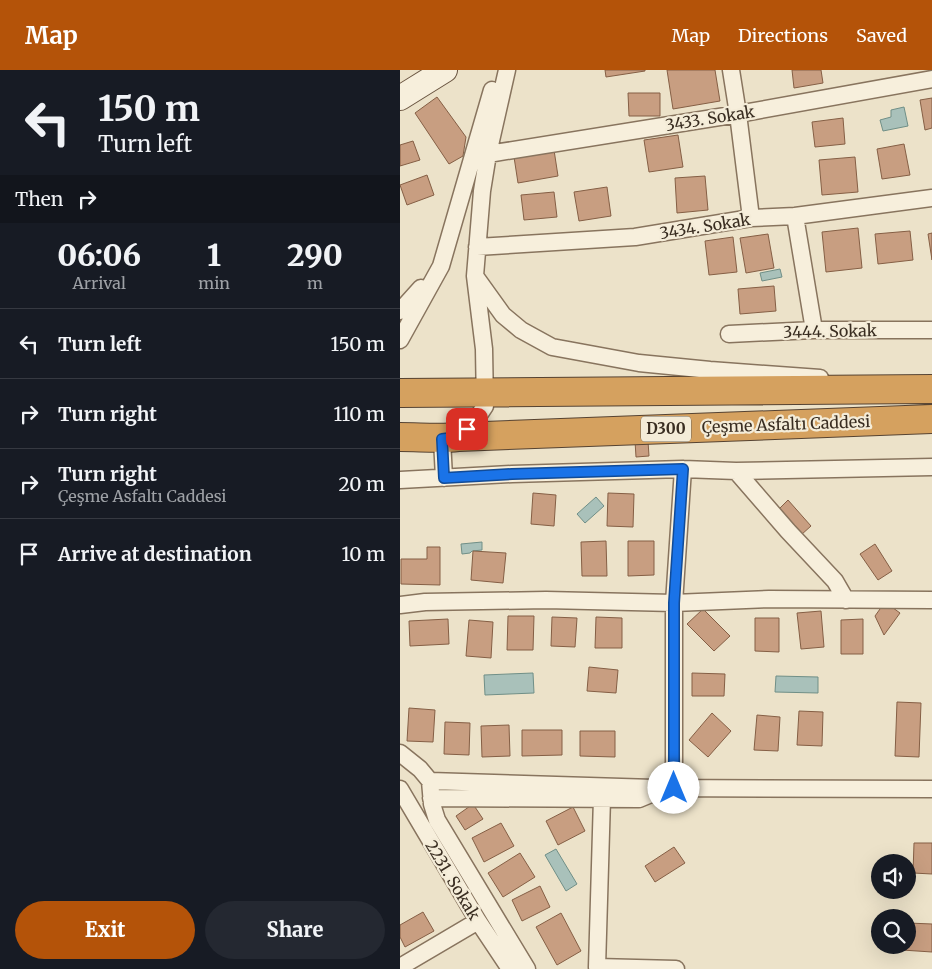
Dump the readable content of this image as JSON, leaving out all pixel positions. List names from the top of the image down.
{
  "streets": {
    "highway": ["Çeşme Asfaltı Caddesi", "D300"],
    "street": [
      "3433. Sokak",
      "3434. Sokak",
      "3444. Sokak",
      "2231. Sokak"
    ]
  },
  "page": {
    "header": "Map",
    "nav": ["Map", "Directions", "Saved"],
    "turn": ["150 m", "Turn left"],
    "then": "Then",
    "eta": [
      "06:06",
      "Arrival",
      "1",
      "min",
      "290",
      "m"
    ],
    "list": [
      {
        "name": "Turn left",
        "value": "150 m"
      },
      {
        "name": "Turn right",
        "value": "110 m"
      },
      {
        "name": "Turn right",
        "note": "Çeşme Asfaltı Caddesi",
        "value": "20 m"
      },
      {
        "name": "Arrive at destination",
        "value": "10 m"
      }
    ],
    "buttons": ["Exit", "Share"]
  }
}
